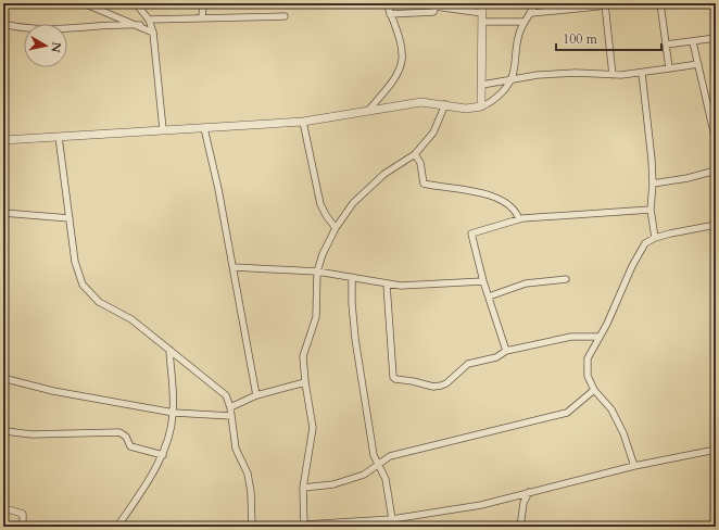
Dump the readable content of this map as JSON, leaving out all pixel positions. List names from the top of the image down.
{
  "scale_bar": "100 m",
  "north": "right"
}
